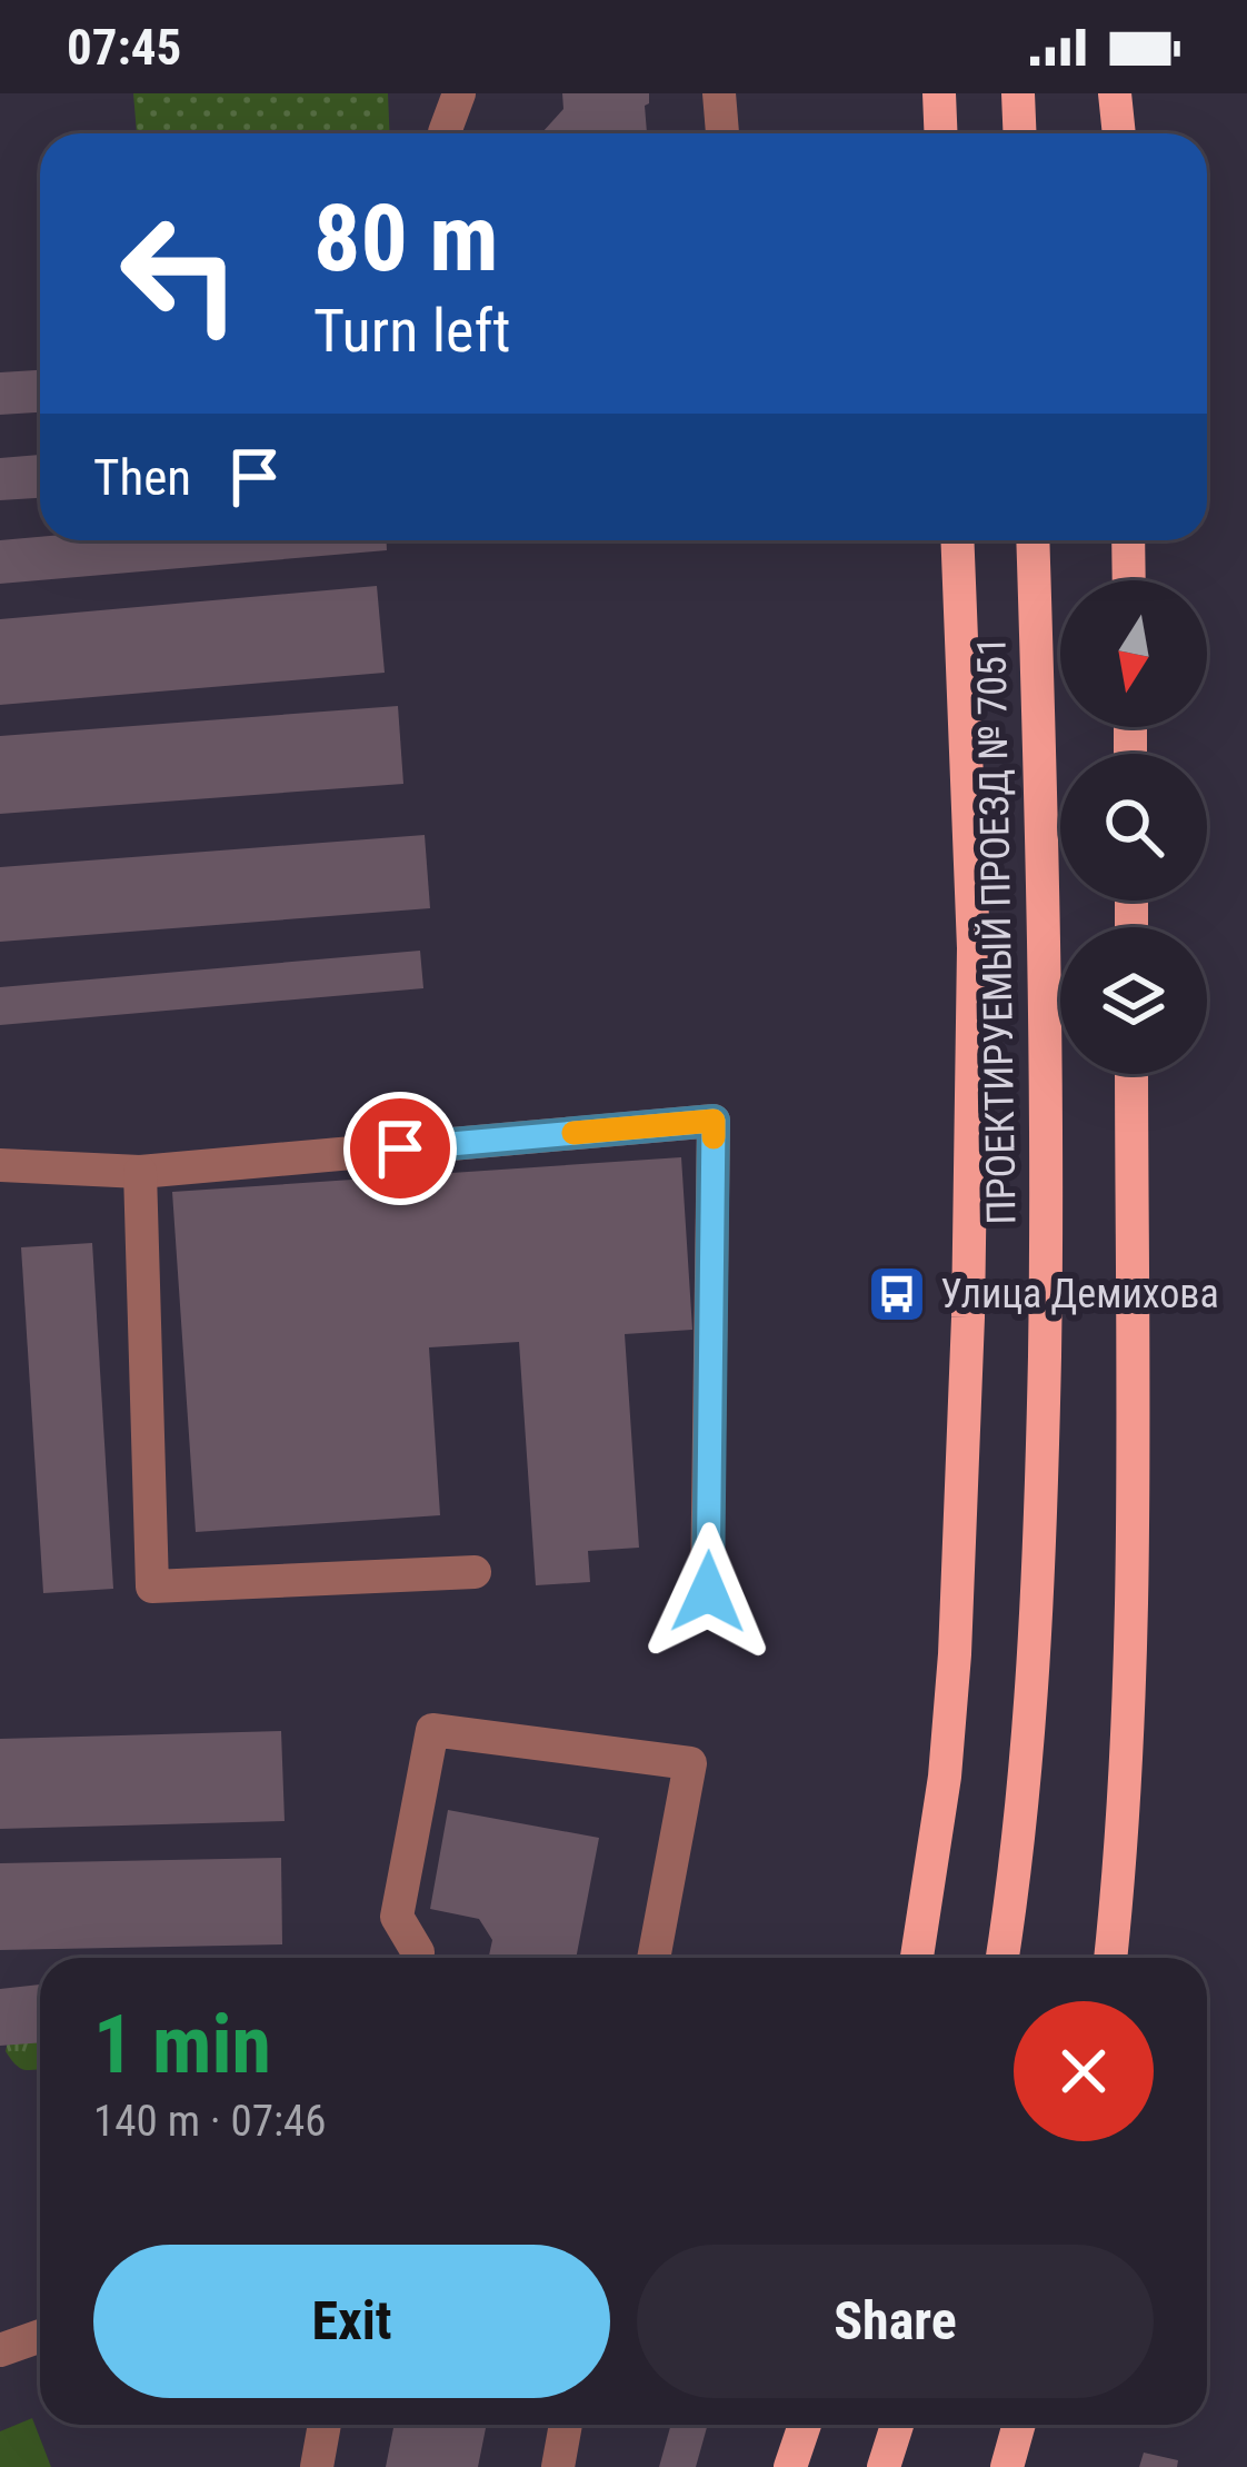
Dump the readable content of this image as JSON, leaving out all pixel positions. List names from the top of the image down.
{
  "streets": {
    "main road": ["ПРОЕКТИРУЕМЫЙ ПРОЕЗД № 7051"]
  },
  "places": {
    "bus stop": ["Улица Демихова"]
  },
  "north": "bottom",
  "page": {
    "status": "07:45",
    "turn": ["80 m", "Turn left"],
    "then": "Then",
    "heading": ["1 min", "140 m · 07:46"],
    "buttons": ["Exit", "Share"]
  }
}
